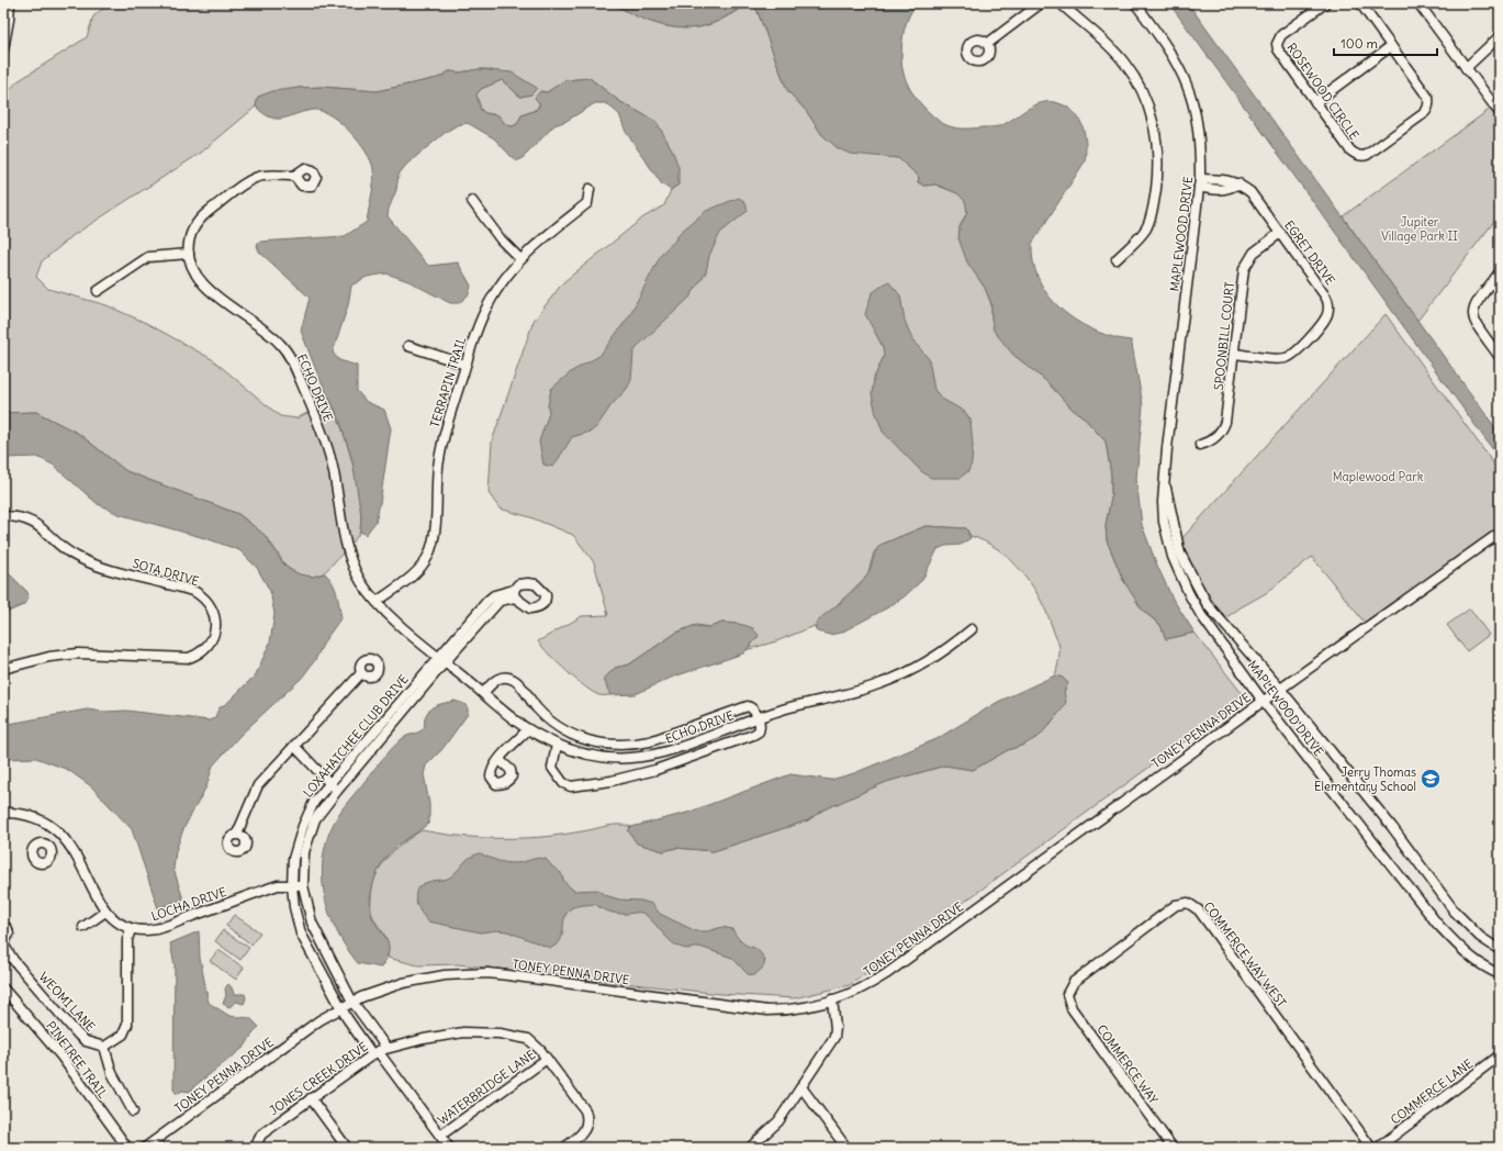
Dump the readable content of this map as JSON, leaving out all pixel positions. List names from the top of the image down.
{
  "streets": {
    "street": [
      "ROSEWOOD CIRCLE",
      "MAPLEWOOD DRIVE",
      "EGRET DRIVE",
      "SPOONBILL COURT",
      "TERRAPIN TRAIL",
      "ECHO DRIVE",
      "SOTA DRIVE",
      "TONEY PENNA DRIVE",
      "LOXAHATCHEE CLUB DRIVE",
      "LOCHA DRIVE",
      "COMMERCE WAY WEST",
      "WEOMI LANE",
      "PINETREE TRAIL",
      "COMMERCE WAY",
      "JONES CREEK DRIVE",
      "WATERBRIDGE LANE",
      "COMMERCE LANE"
    ]
  },
  "crossings": [
    ["MAPLEWOOD DRIVE", "EGRET DRIVE"],
    ["MAPLEWOOD DRIVE", "TONEY PENNA DRIVE"],
    ["EGRET DRIVE", "SPOONBILL COURT"],
    ["TERRAPIN TRAIL", "ECHO DRIVE"],
    ["ECHO DRIVE", "LOXAHATCHEE CLUB DRIVE"],
    ["TONEY PENNA DRIVE", "LOXAHATCHEE CLUB DRIVE"],
    ["LOXAHATCHEE CLUB DRIVE", "LOCHA DRIVE"],
    ["LOXAHATCHEE CLUB DRIVE", "JONES CREEK DRIVE"],
    ["COMMERCE WAY WEST", "COMMERCE WAY"],
    ["JONES CREEK DRIVE", "WATERBRIDGE LANE"]
  ],
  "parks": ["Jupiter Village Park II", "Maplewood Park"],
  "places": {
    "school or university": ["Jerry Thomas Elementary School"]
  },
  "scale_bar": "100 m"
}
